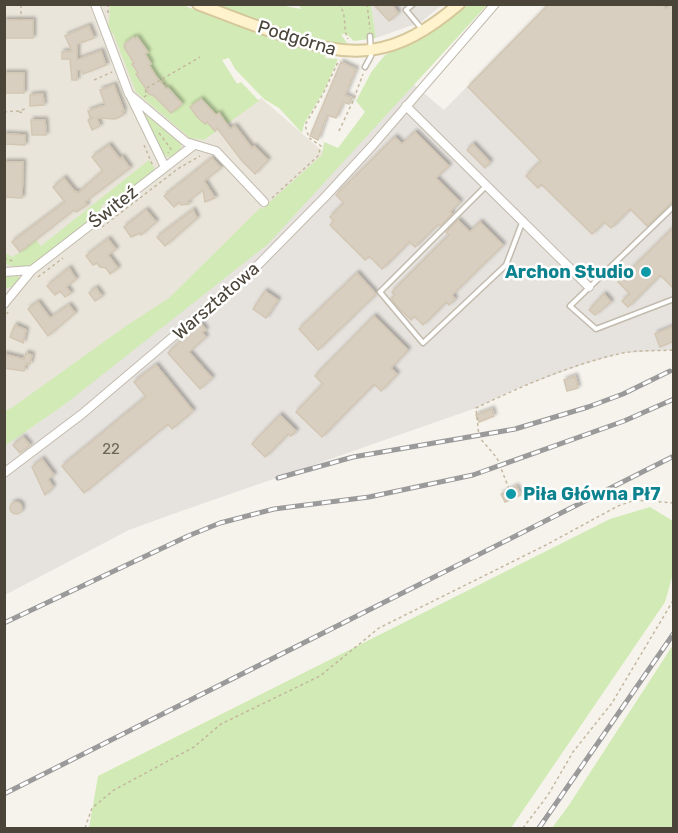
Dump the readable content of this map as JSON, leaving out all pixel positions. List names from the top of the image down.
{
  "streets": {
    "street": ["Podgórna", "Świteź", "Warsztatowa"]
  },
  "places": ["Archon Studio", "Piła Główna Pł7"],
  "house_numbers": ["22"]
}
